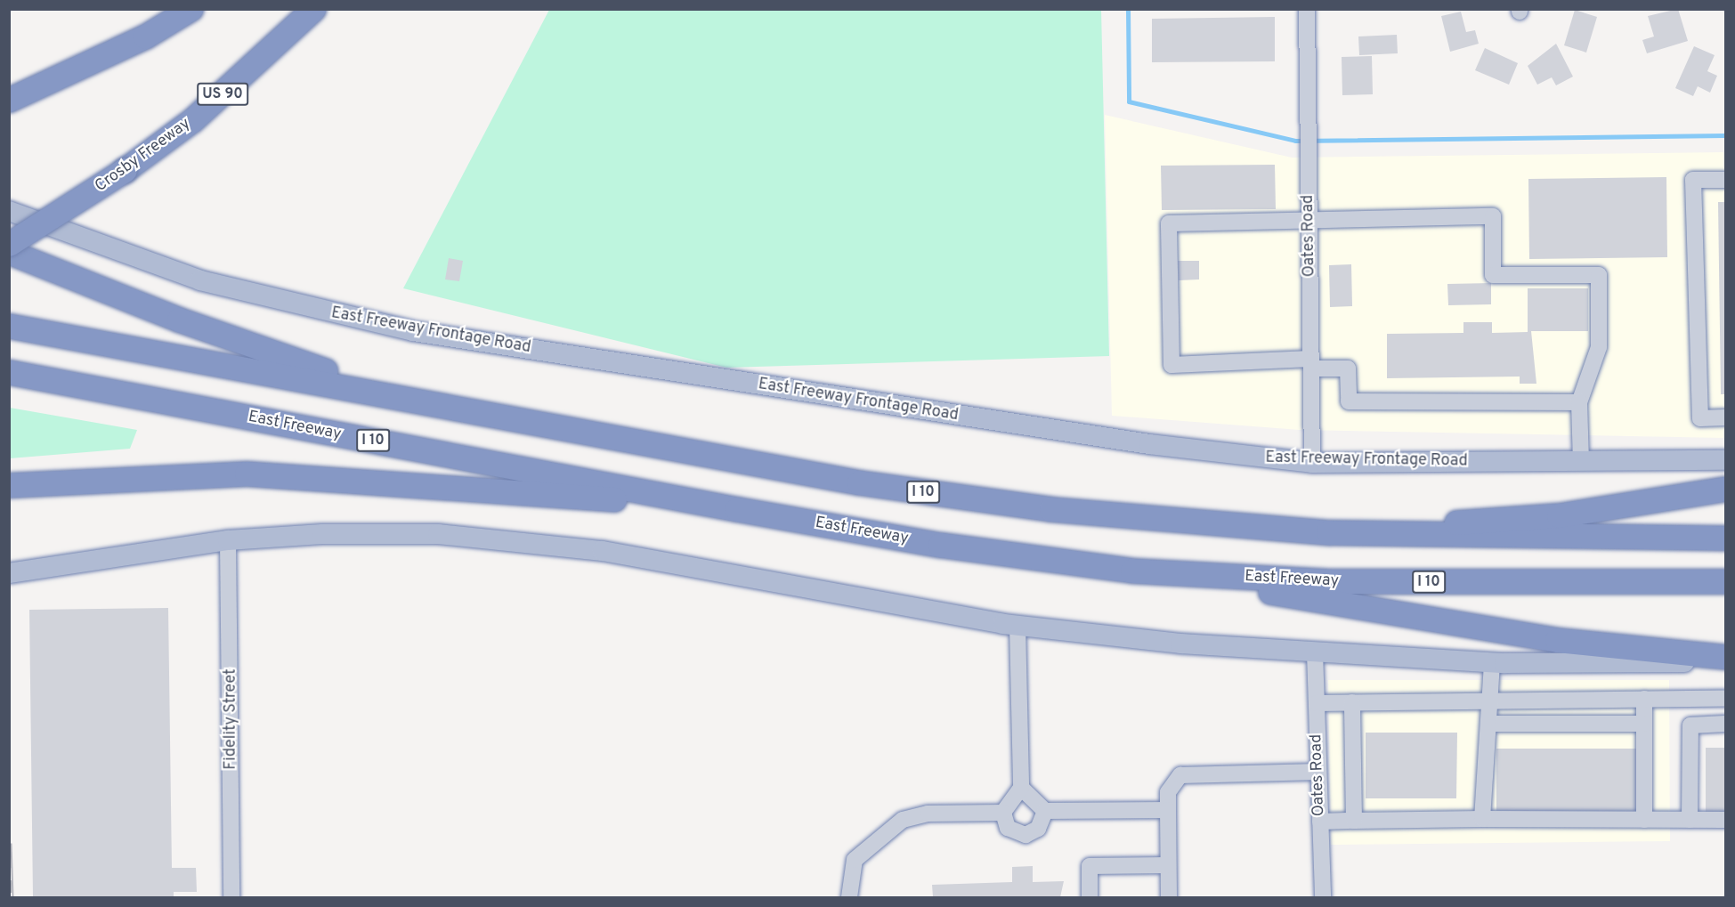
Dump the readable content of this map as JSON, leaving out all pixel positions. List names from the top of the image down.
{
  "streets": {
    "highway": [
      "US 90",
      "Crosby Freeway",
      "East Freeway",
      "I 10"
    ],
    "main road": ["East Freeway Frontage Road"],
    "street": ["Oates Road", "Fidelity Street"]
  },
  "crossings": [
    ["Oates Road", "East Freeway Frontage Road"]
  ]
}
